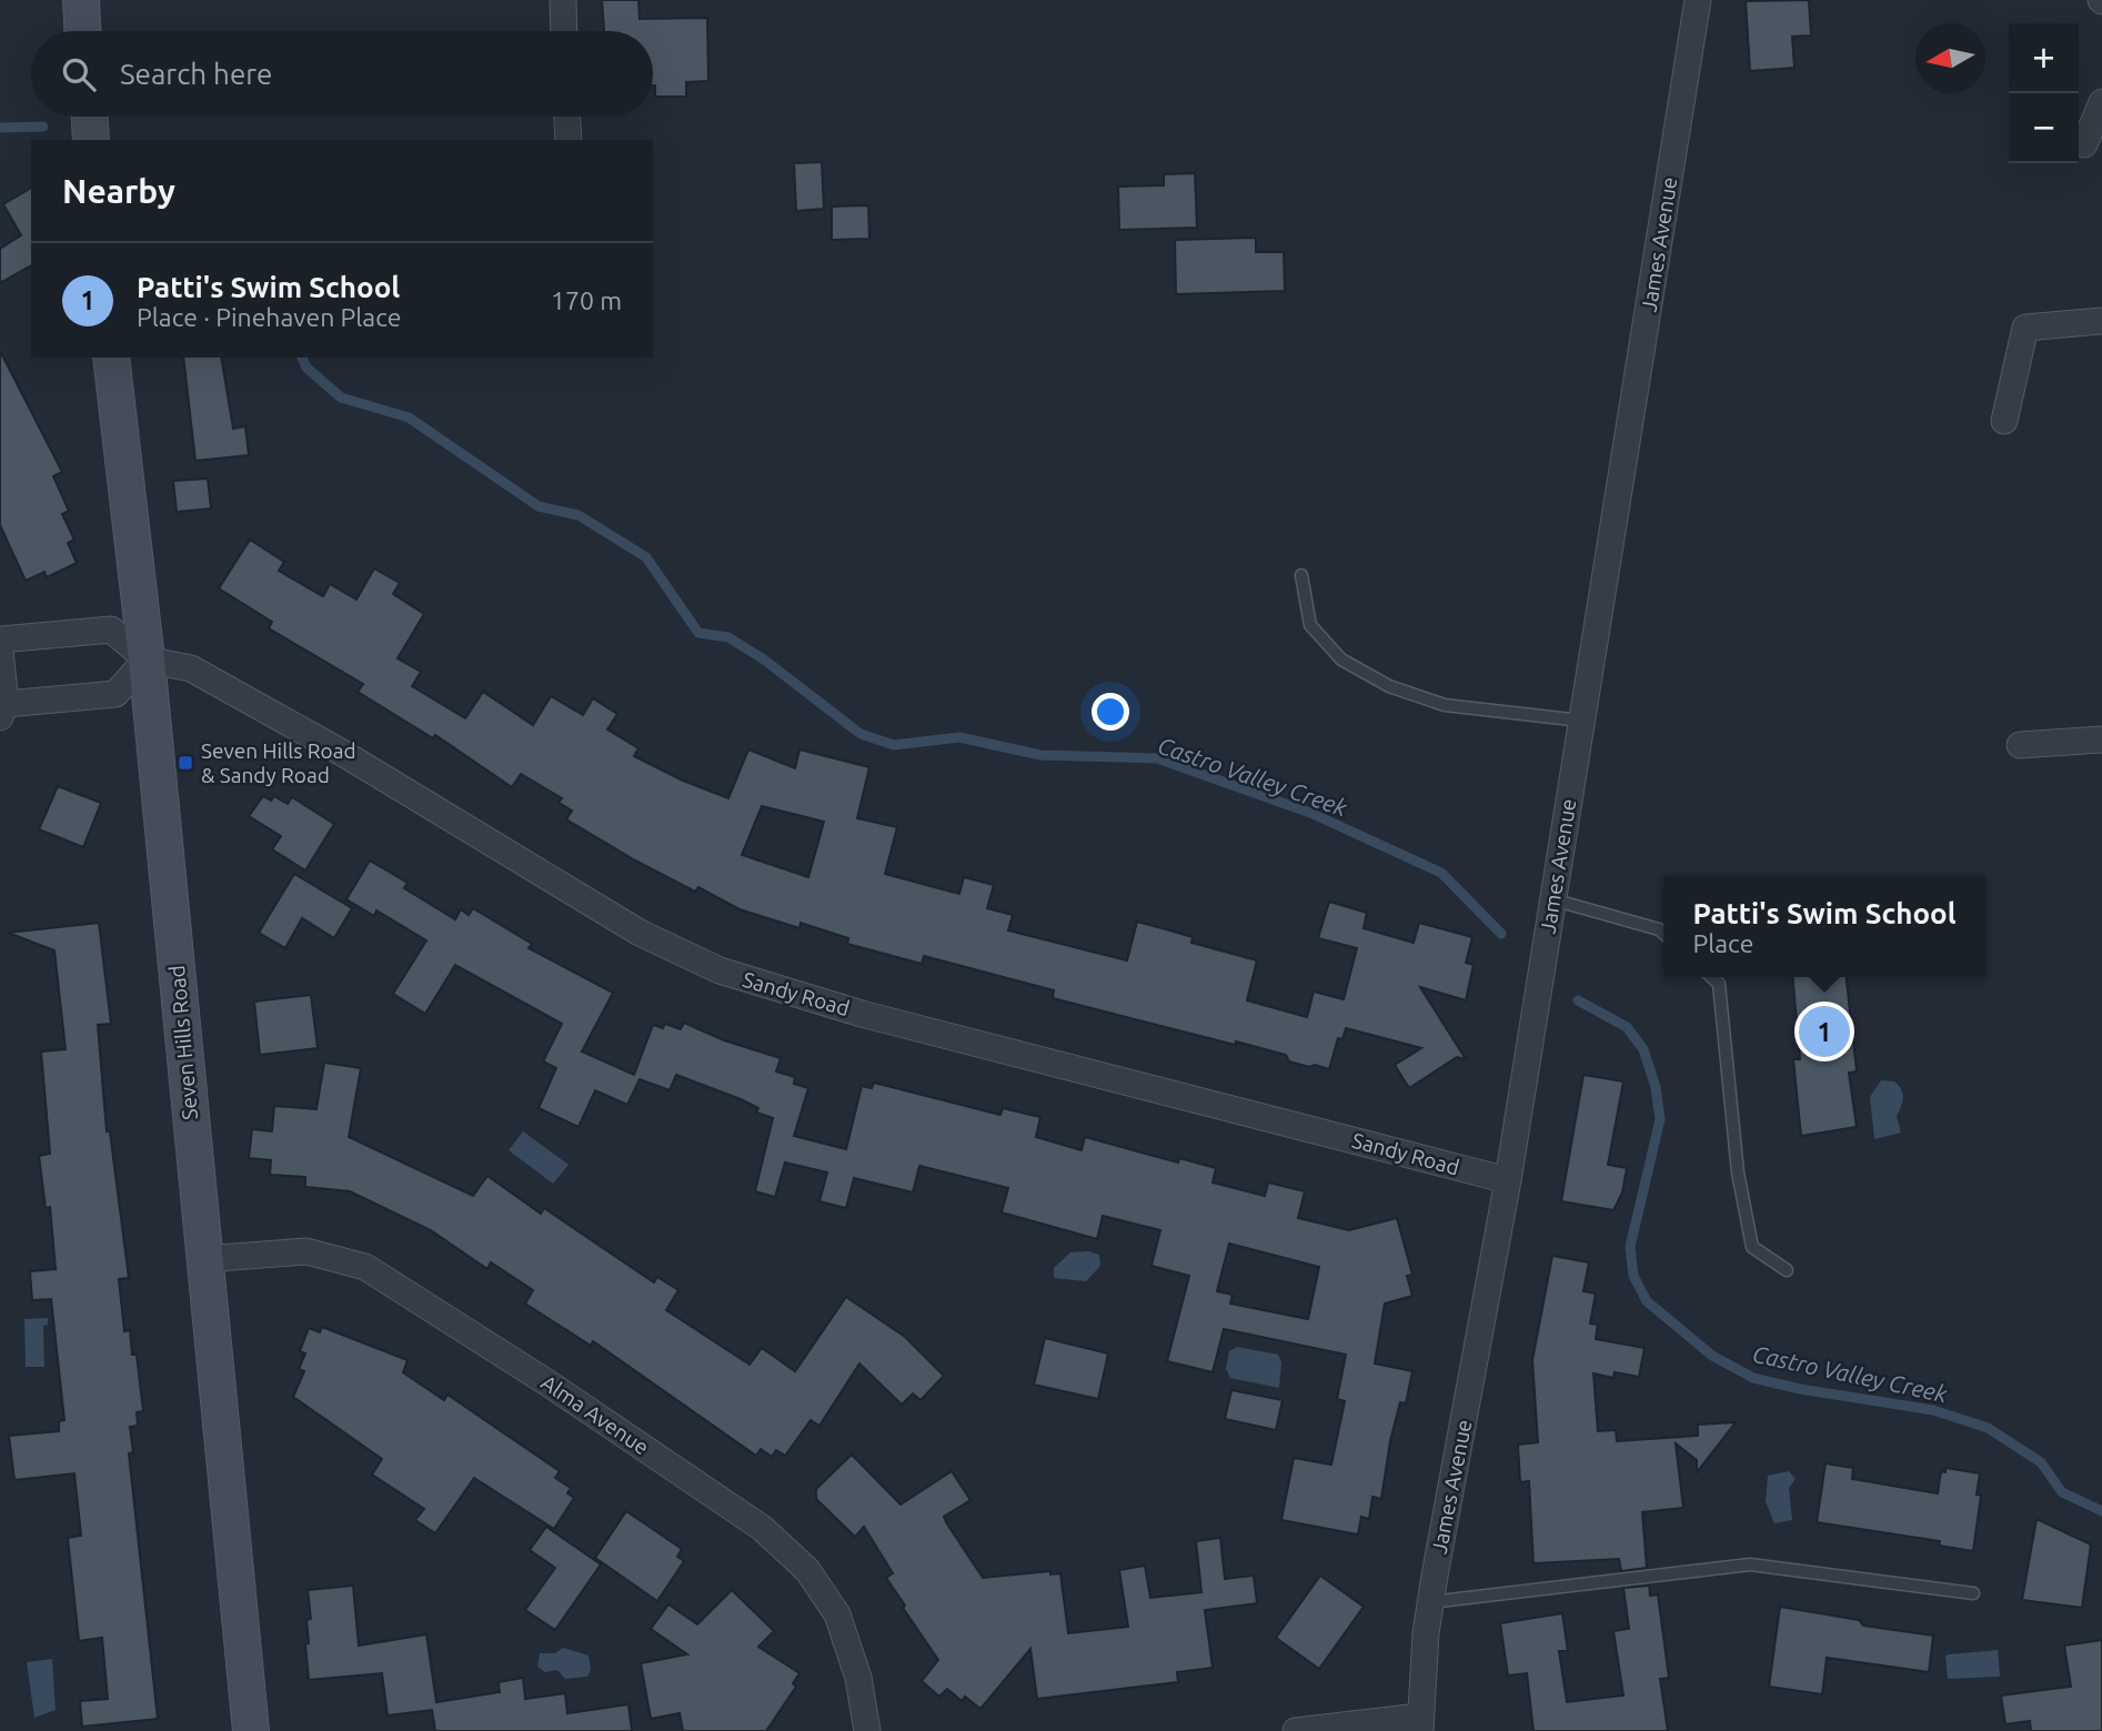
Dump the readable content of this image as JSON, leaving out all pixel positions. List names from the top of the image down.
{
  "streets": {
    "street": [
      "James Avenue",
      "Sandy Road",
      "Seven Hills Road",
      "Alma Avenue"
    ]
  },
  "crossings": [
    ["James Avenue", "Sandy Road"],
    ["Sandy Road", "Seven Hills Road"],
    ["Seven Hills Road", "Alma Avenue"]
  ],
  "water": ["Castro Valley Creek"],
  "places": {
    "transit": ["Seven Hills Road & Sandy Road"]
  },
  "north": "left",
  "page": {
    "map_buttons": ["+", "−"],
    "search": "Search here",
    "heading": "Nearby",
    "list": [
      {
        "mark": "1",
        "name": "Patti's Swim School",
        "note": "Place · Pinehaven Place",
        "value": "170 m"
      }
    ],
    "popup": ["Patti's Swim School", "Place"],
    "pins": "1"
  }
}
